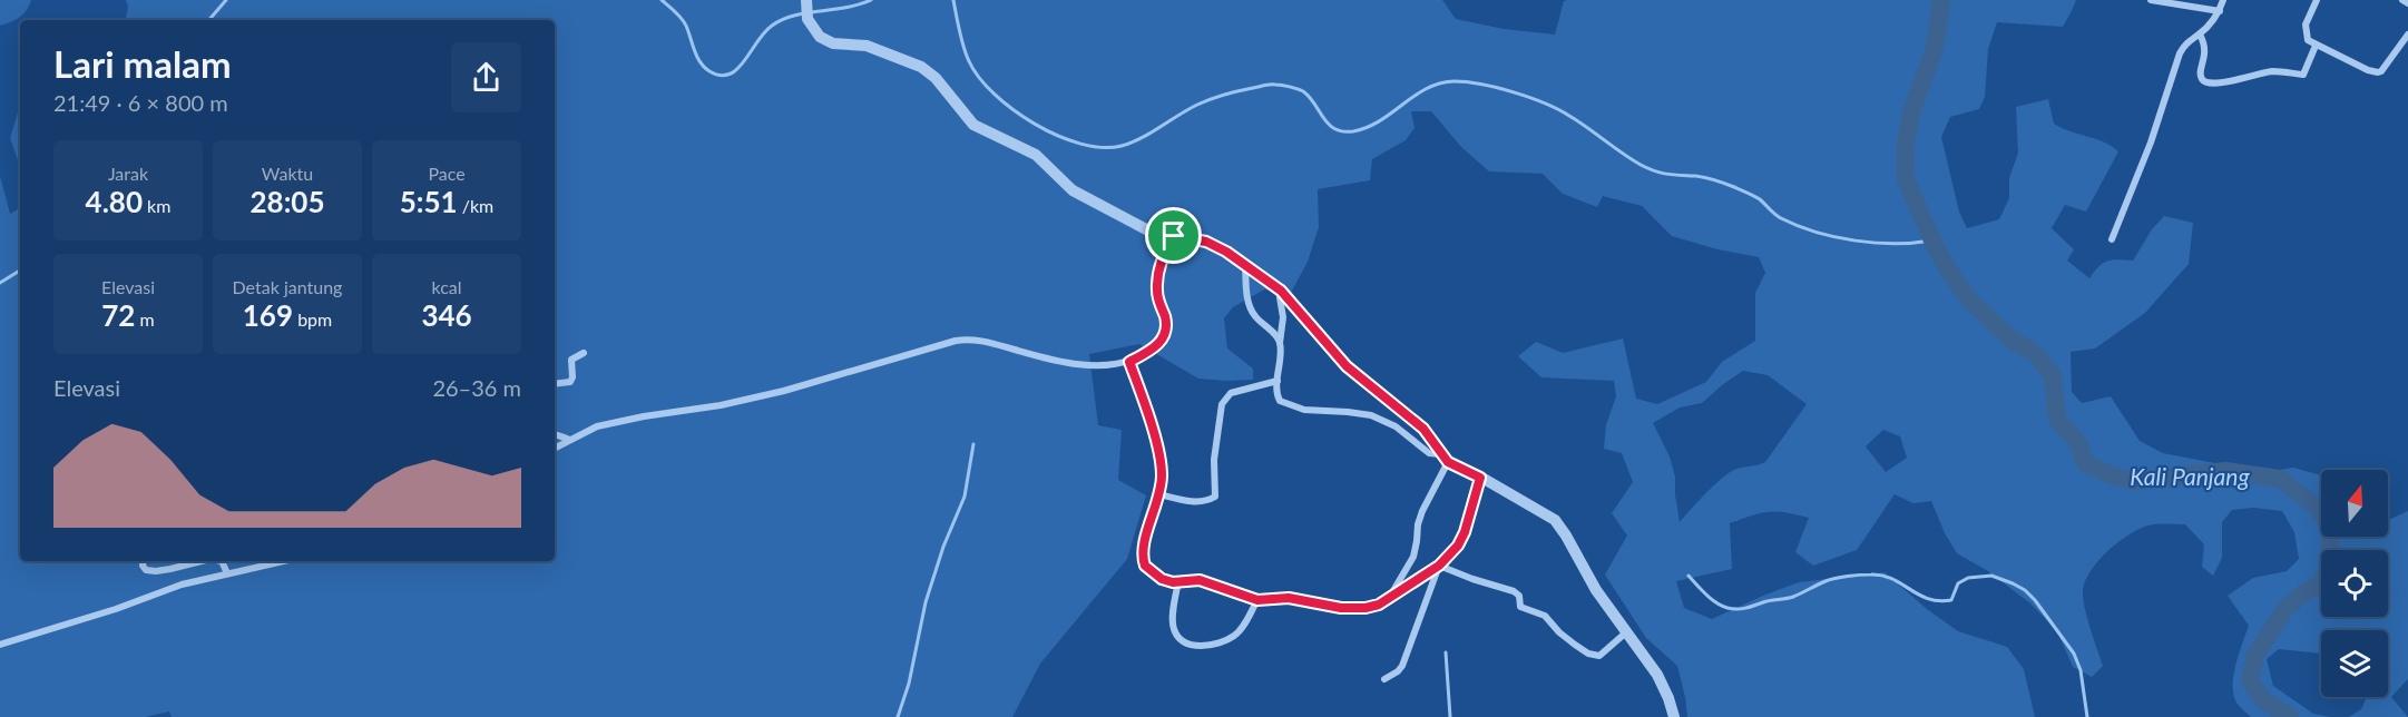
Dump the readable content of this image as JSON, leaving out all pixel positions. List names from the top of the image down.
{
  "water": ["Kali Panjang"],
  "north": "top",
  "page": {
    "heading": ["Lari malam", "21:49 · 6 × 800 m"],
    "stats": [
      ["Jarak", "4.80 km"],
      ["Waktu", "28:05"],
      ["Pace", "5:51 /km"],
      ["Elevasi", "72 m"],
      ["Detak jantung", "169 bpm"],
      ["kcal", "346"]
    ],
    "chart": ["Elevasi", "26–36 m"]
  }
}
